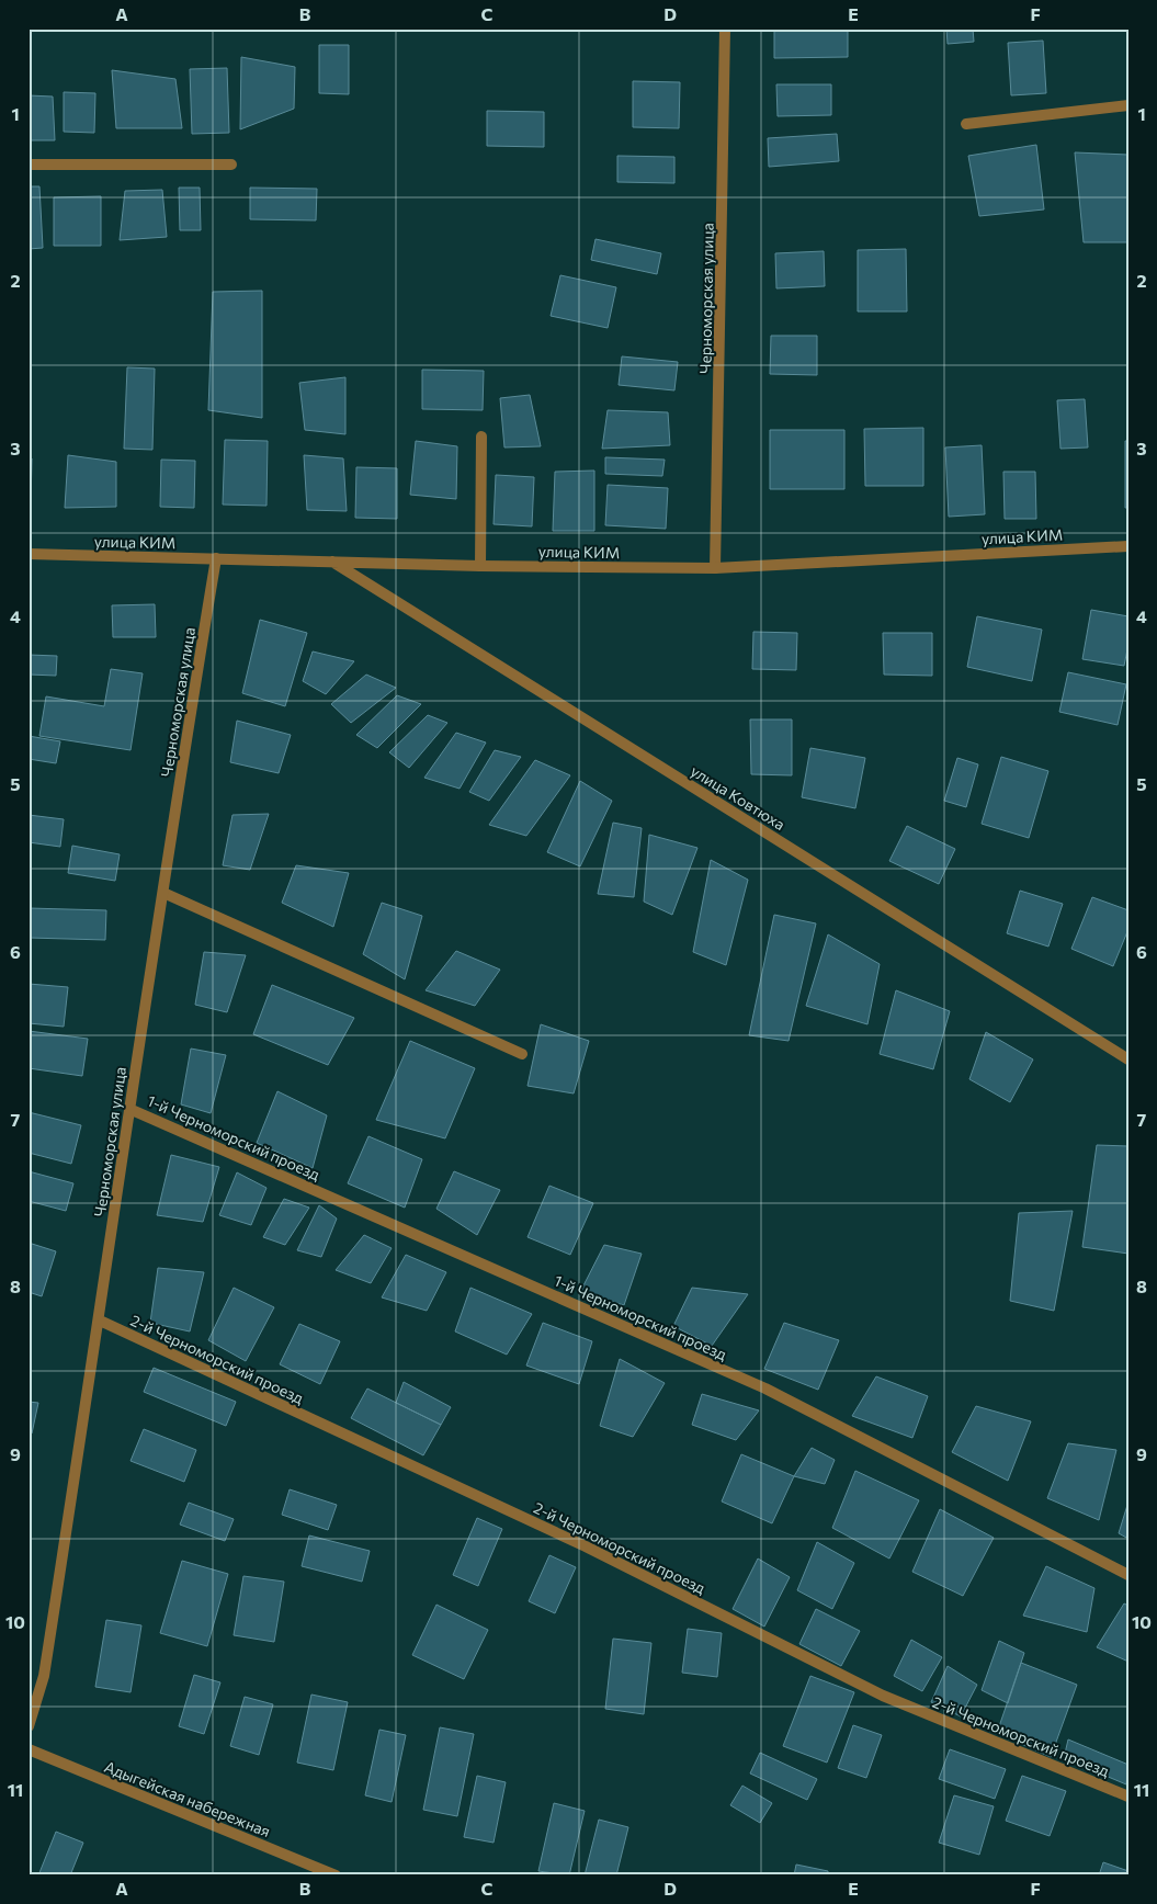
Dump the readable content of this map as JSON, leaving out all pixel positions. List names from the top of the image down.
{
  "streets": {
    "street": [
      "Черноморская улица",
      "улица КИМ",
      "улица Ковтюха",
      "1-й Черноморский проезд",
      "2-й Черноморский проезд",
      "Адыгейская набережная"
    ]
  },
  "crossings": [
    ["Черноморская улица", "улица КИМ"],
    ["Черноморская улица", "1-й Черноморский проезд"],
    ["Черноморская улица", "2-й Черноморский проезд"],
    ["улица КИМ", "улица Ковтюха"]
  ],
  "grid": {
    "columns": [
      "A",
      "B",
      "C",
      "D",
      "E",
      "F"
    ],
    "rows": [
      "1",
      "2",
      "3",
      "4",
      "5",
      "6",
      "7",
      "8",
      "9",
      "10",
      "11"
    ]
  }
}
